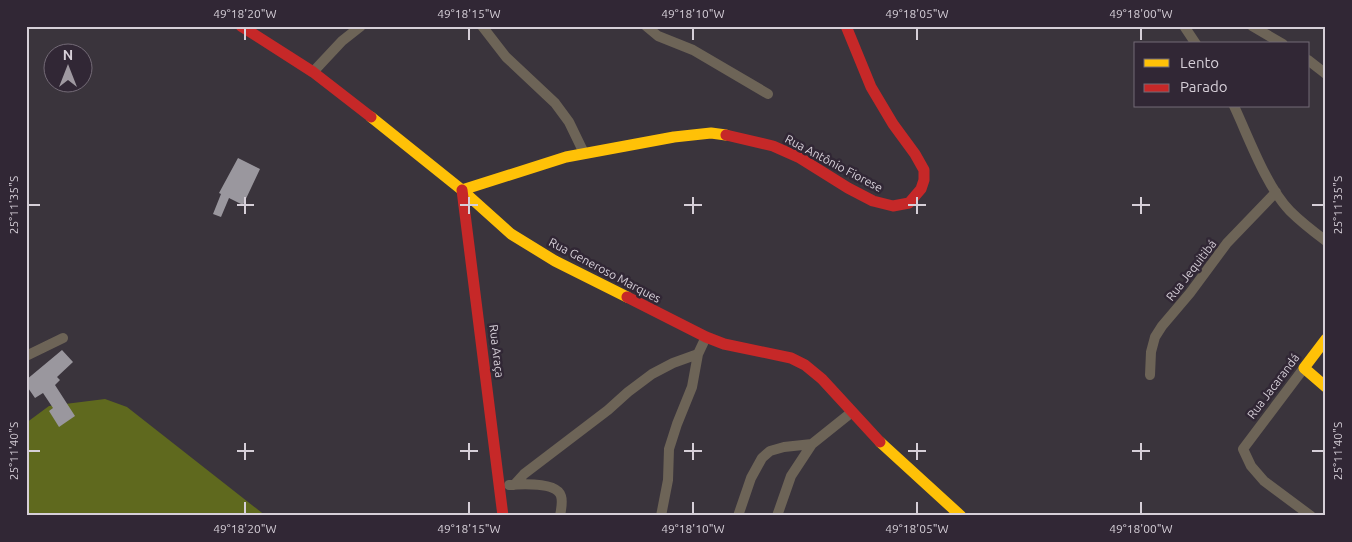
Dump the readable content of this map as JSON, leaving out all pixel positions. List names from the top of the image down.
{
  "streets": {
    "street": [
      "Rua Antônio Fiorese",
      "Rua Generoso Marques",
      "Rua Jequitibá",
      "Rua Araça",
      "Rua Jacarandá"
    ]
  },
  "crossings": [
    ["Rua Antônio Fiorese", "Rua Generoso Marques"],
    ["Rua Antônio Fiorese", "Rua Araça"],
    ["Rua Generoso Marques", "Rua Araça"]
  ],
  "legend": ["Lento", "Parado"],
  "north": "top",
  "coordinates": [
    "49°18'20\"W",
    "49°18'15\"W",
    "49°18'10\"W",
    "49°18'05\"W",
    "49°18'00\"W",
    "25°11'35\"S",
    "25°11'40\"S"
  ]
}
